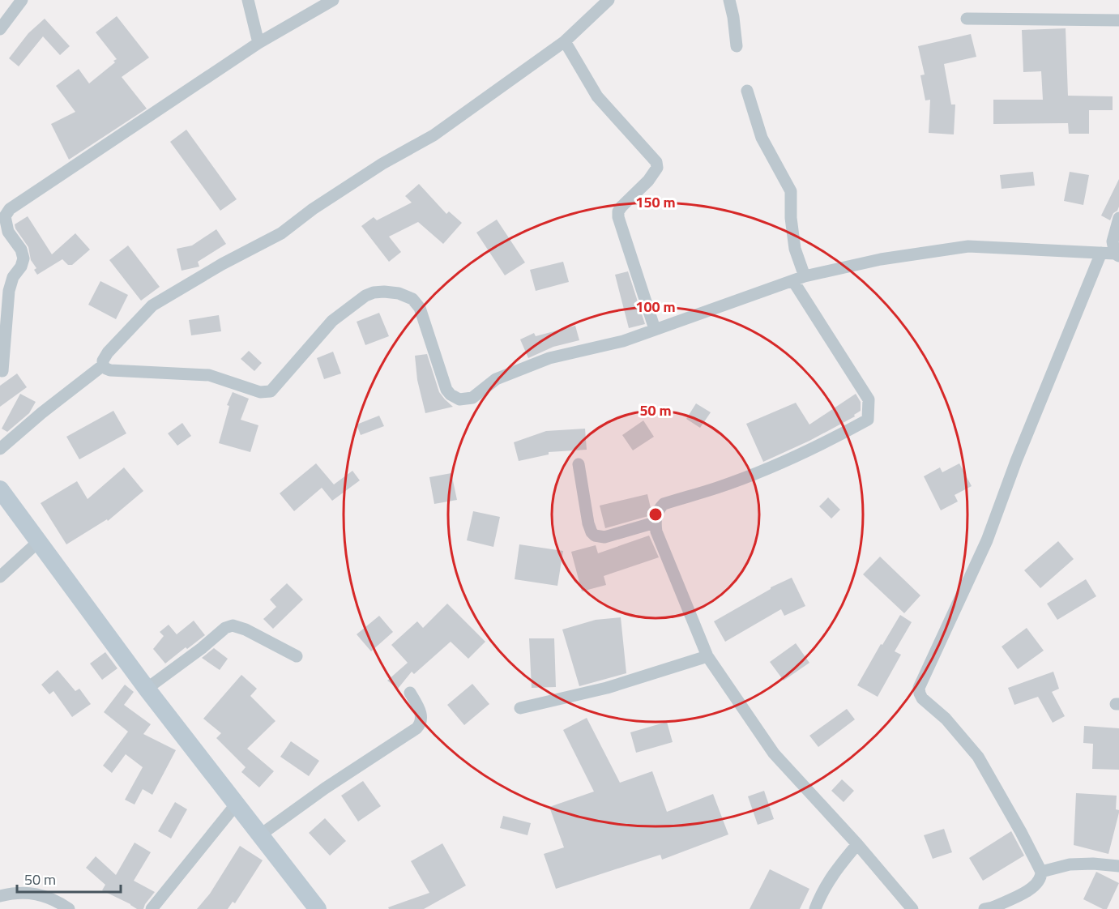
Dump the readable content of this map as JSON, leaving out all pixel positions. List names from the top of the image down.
{
  "scale_bar": "50 m",
  "rings": ["150 m", "100 m", "50 m"]
}
